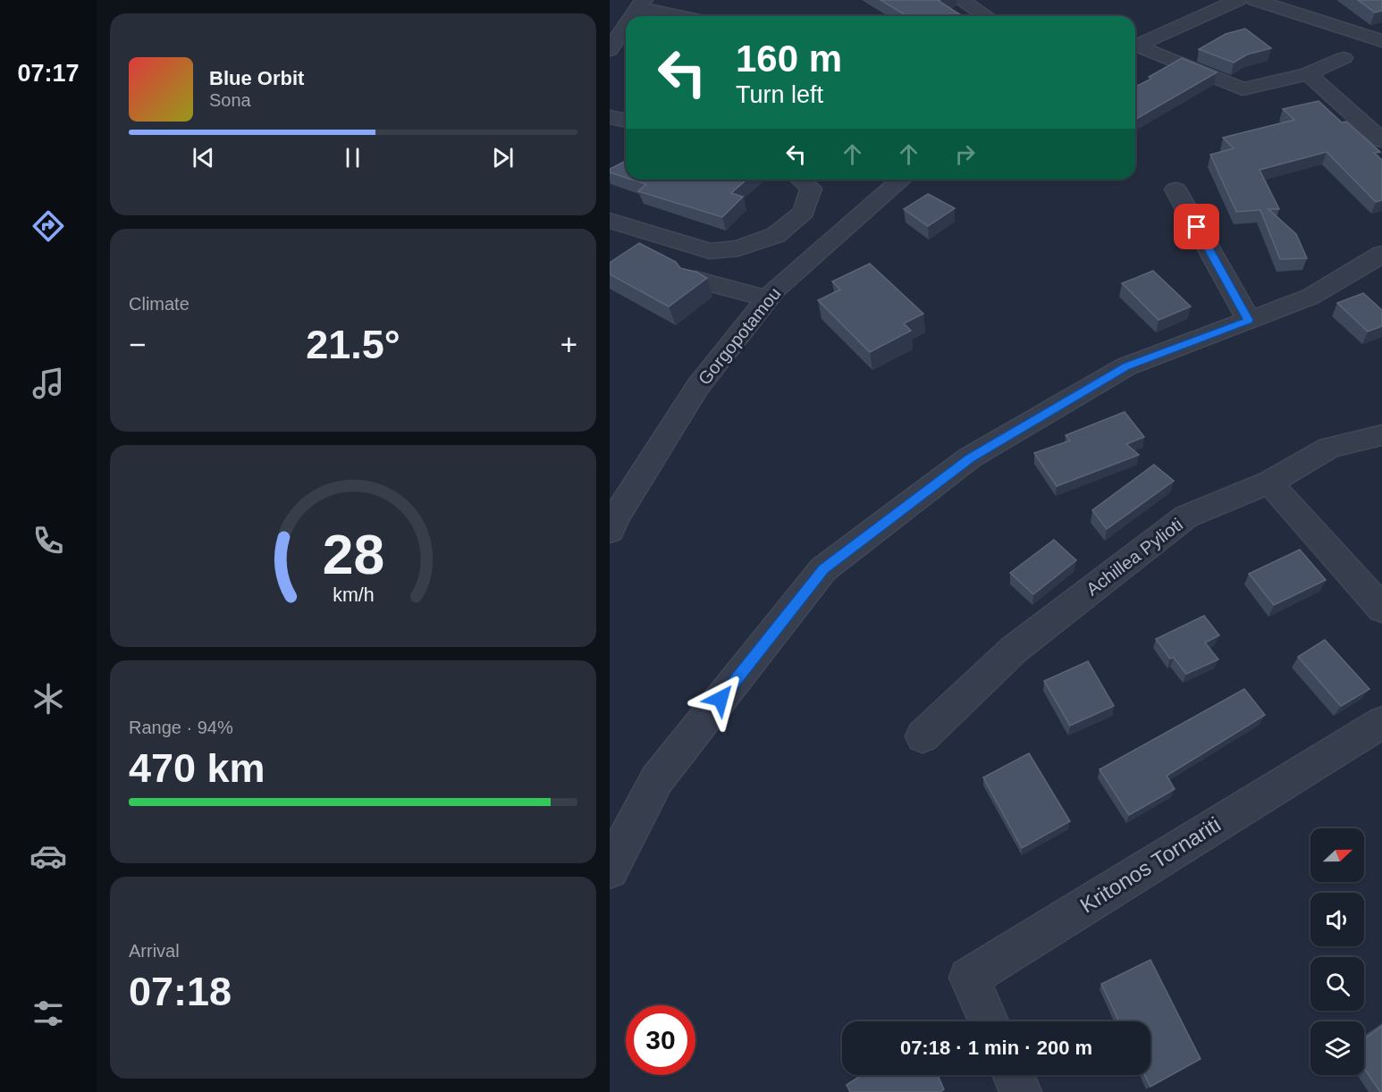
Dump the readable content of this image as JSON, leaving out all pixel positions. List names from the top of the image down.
{
  "streets": {
    "street": ["Gorgopotamou", "Achillea Pylioti", "Kritonos Tornariti"]
  },
  "north": "right",
  "page": {
    "tabs": "07:17",
    "turn": ["160 m", "Turn left"],
    "song": ["Blue Orbit", "Sona"],
    "tile": [
      "Climate",
      ["Range · 94%", "470 km"],
      ["Arrival", "07:18"]
    ],
    "heat": ["−", "21.5°", "+"],
    "limit": "30",
    "trip": "07:18 · 1 min · 200 m",
    "gauge": ["28", "km/h"]
  }
}
